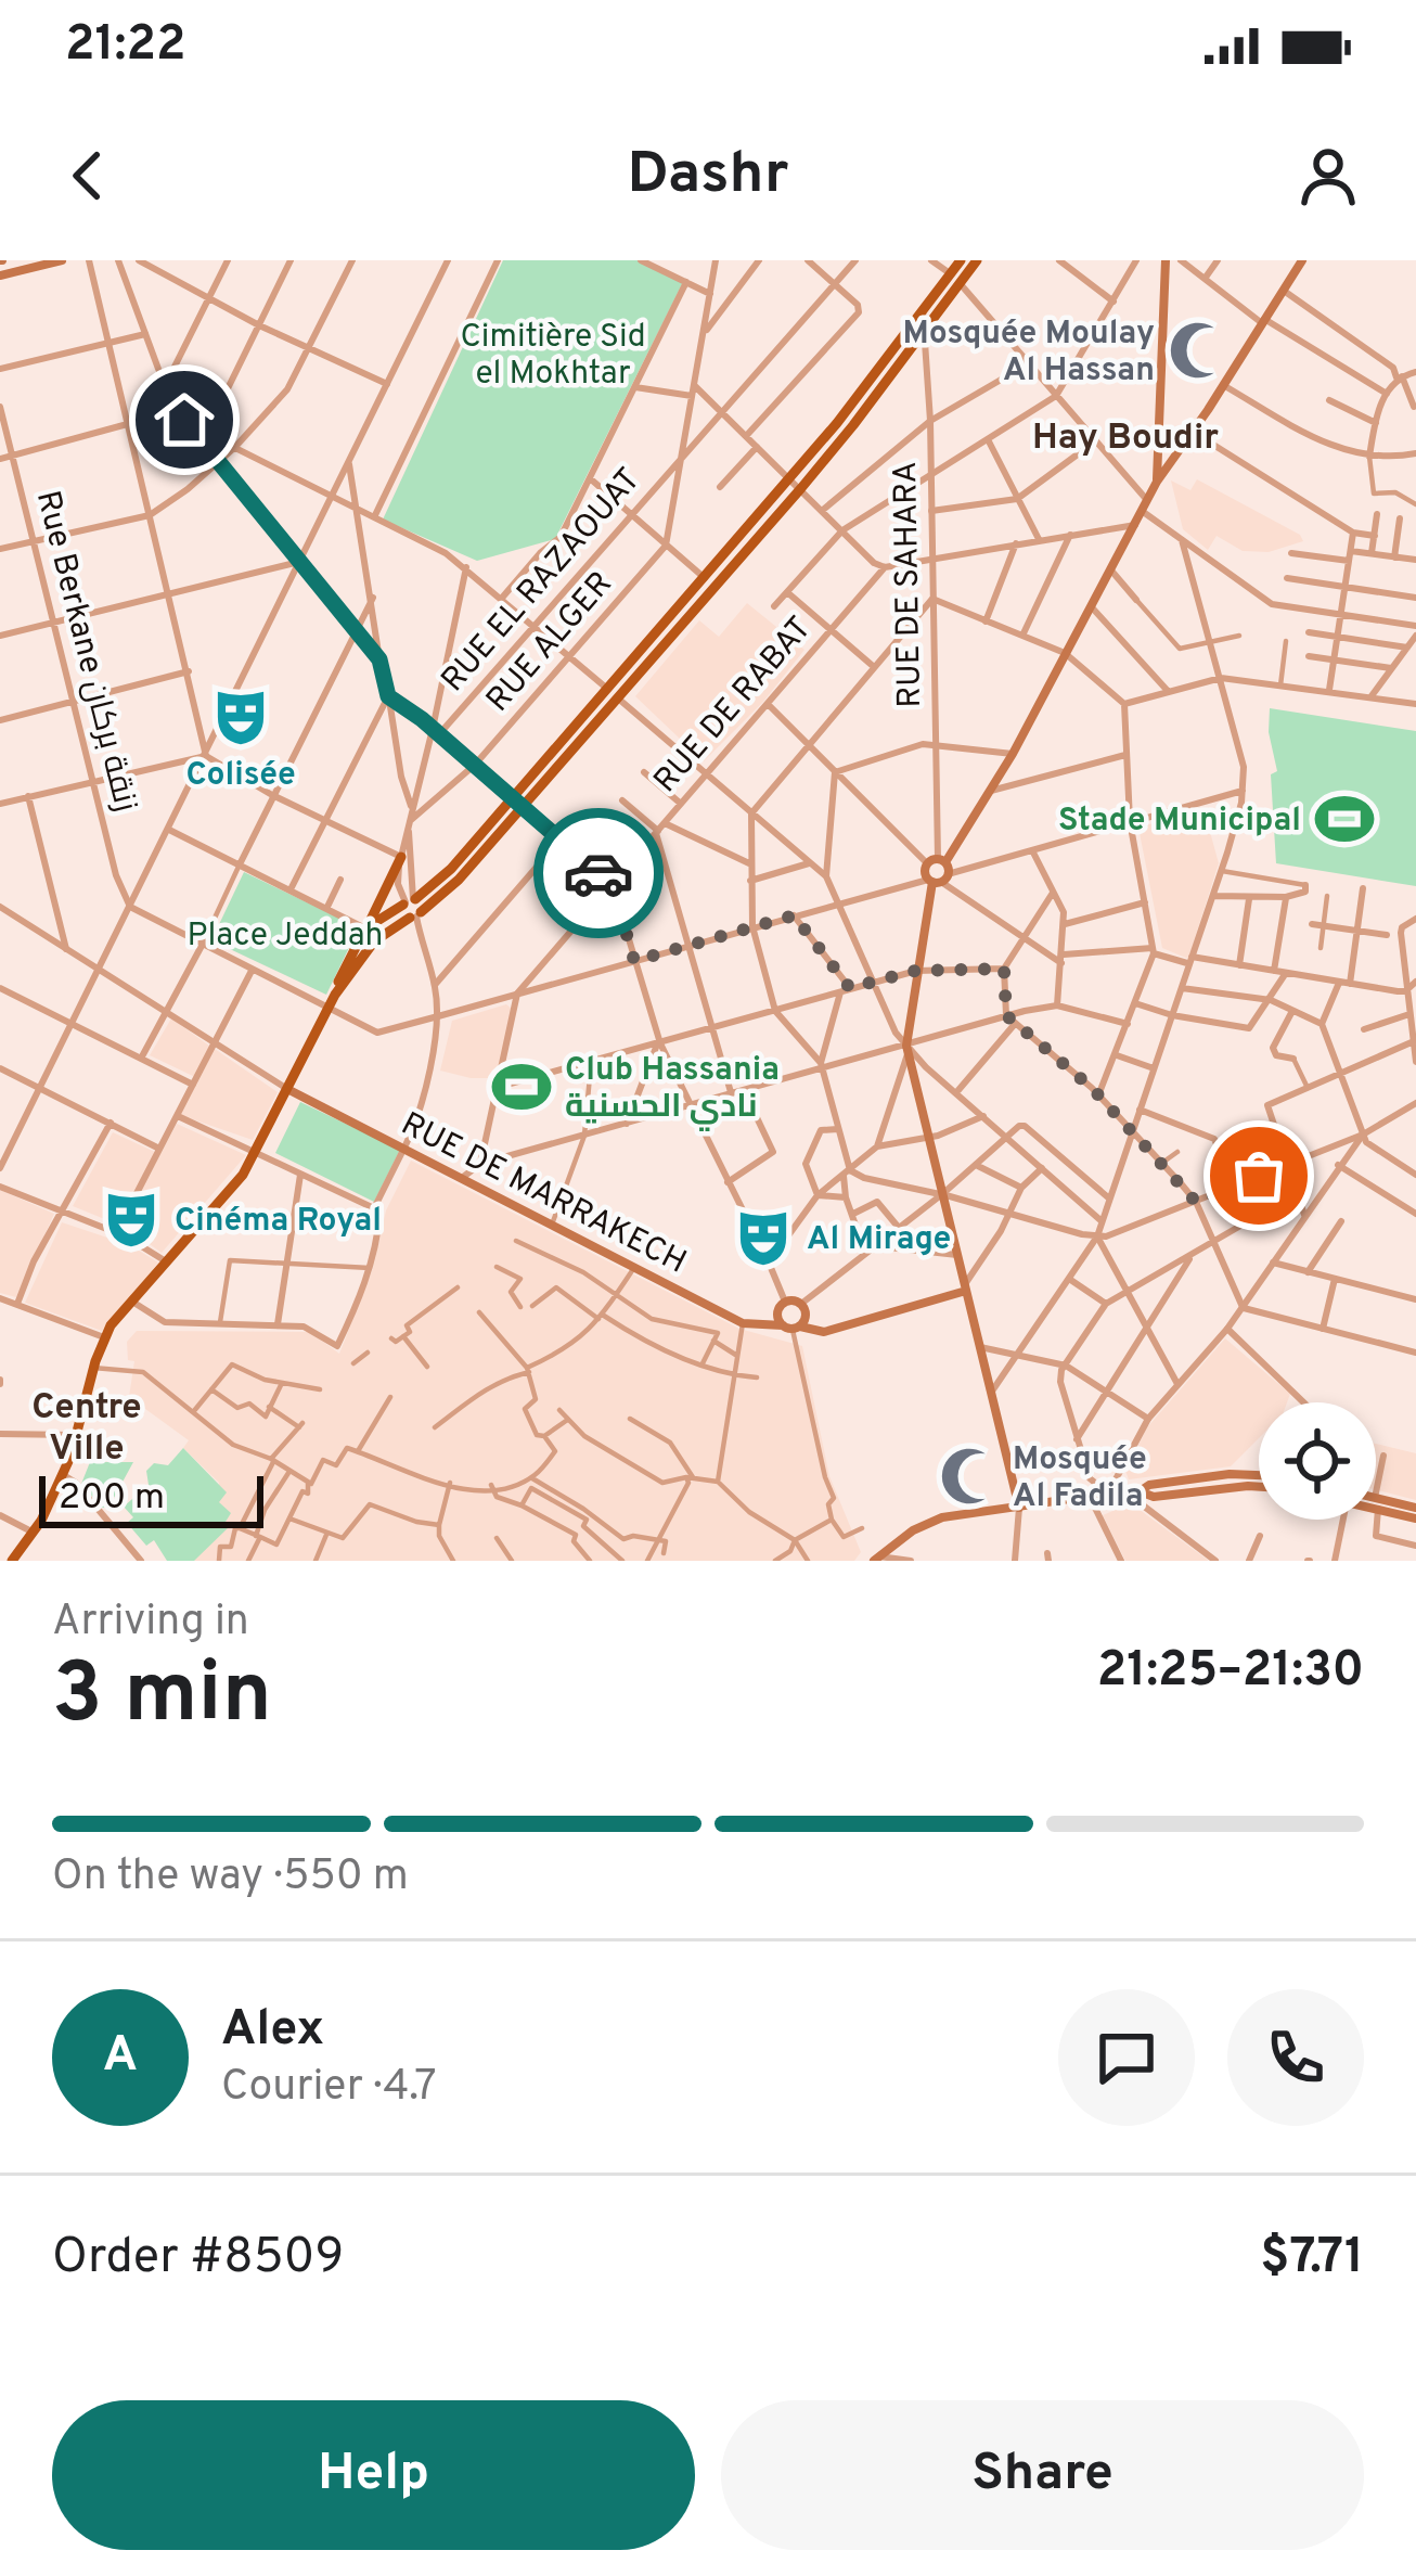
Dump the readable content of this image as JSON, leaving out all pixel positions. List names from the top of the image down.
{
  "streets": {
    "main road": ["RUE DE MARRAKECH"],
    "street": [
      "RUE EL RAZAOUAT",
      "RUE DE SAHARA",
      "RUE ALGER",
      "Rue Berkane زنقة بركان",
      "RUE DE RABAT"
    ]
  },
  "districts": ["Hay Boudir", "Centre Ville"],
  "parks": ["Cimitière Sid el Mokhtar", "Place Jeddah"],
  "places": {
    "mosque": ["Mosquée Moulay Al Hassan", "Mosquée Al Fadila"],
    "theatre": ["Colisée", "Cinéma Royal", "Al Mirage"],
    "sports": ["Stade Municipal", "Club Hassania نادي الحسنية"]
  },
  "scale_bar": "200 m",
  "page": {
    "status": "21:22",
    "header": "Dashr",
    "scale": "200 m",
    "heading": ["3 min", "Arriving in", "21:25–21:30"],
    "panel": [
      "Alex",
      "Courier · 4.7",
      "Order #8509",
      "$7.71"
    ],
    "bar": "On the way · 550 m",
    "round": "A",
    "buttons": ["Help", "Share"]
  }
}
